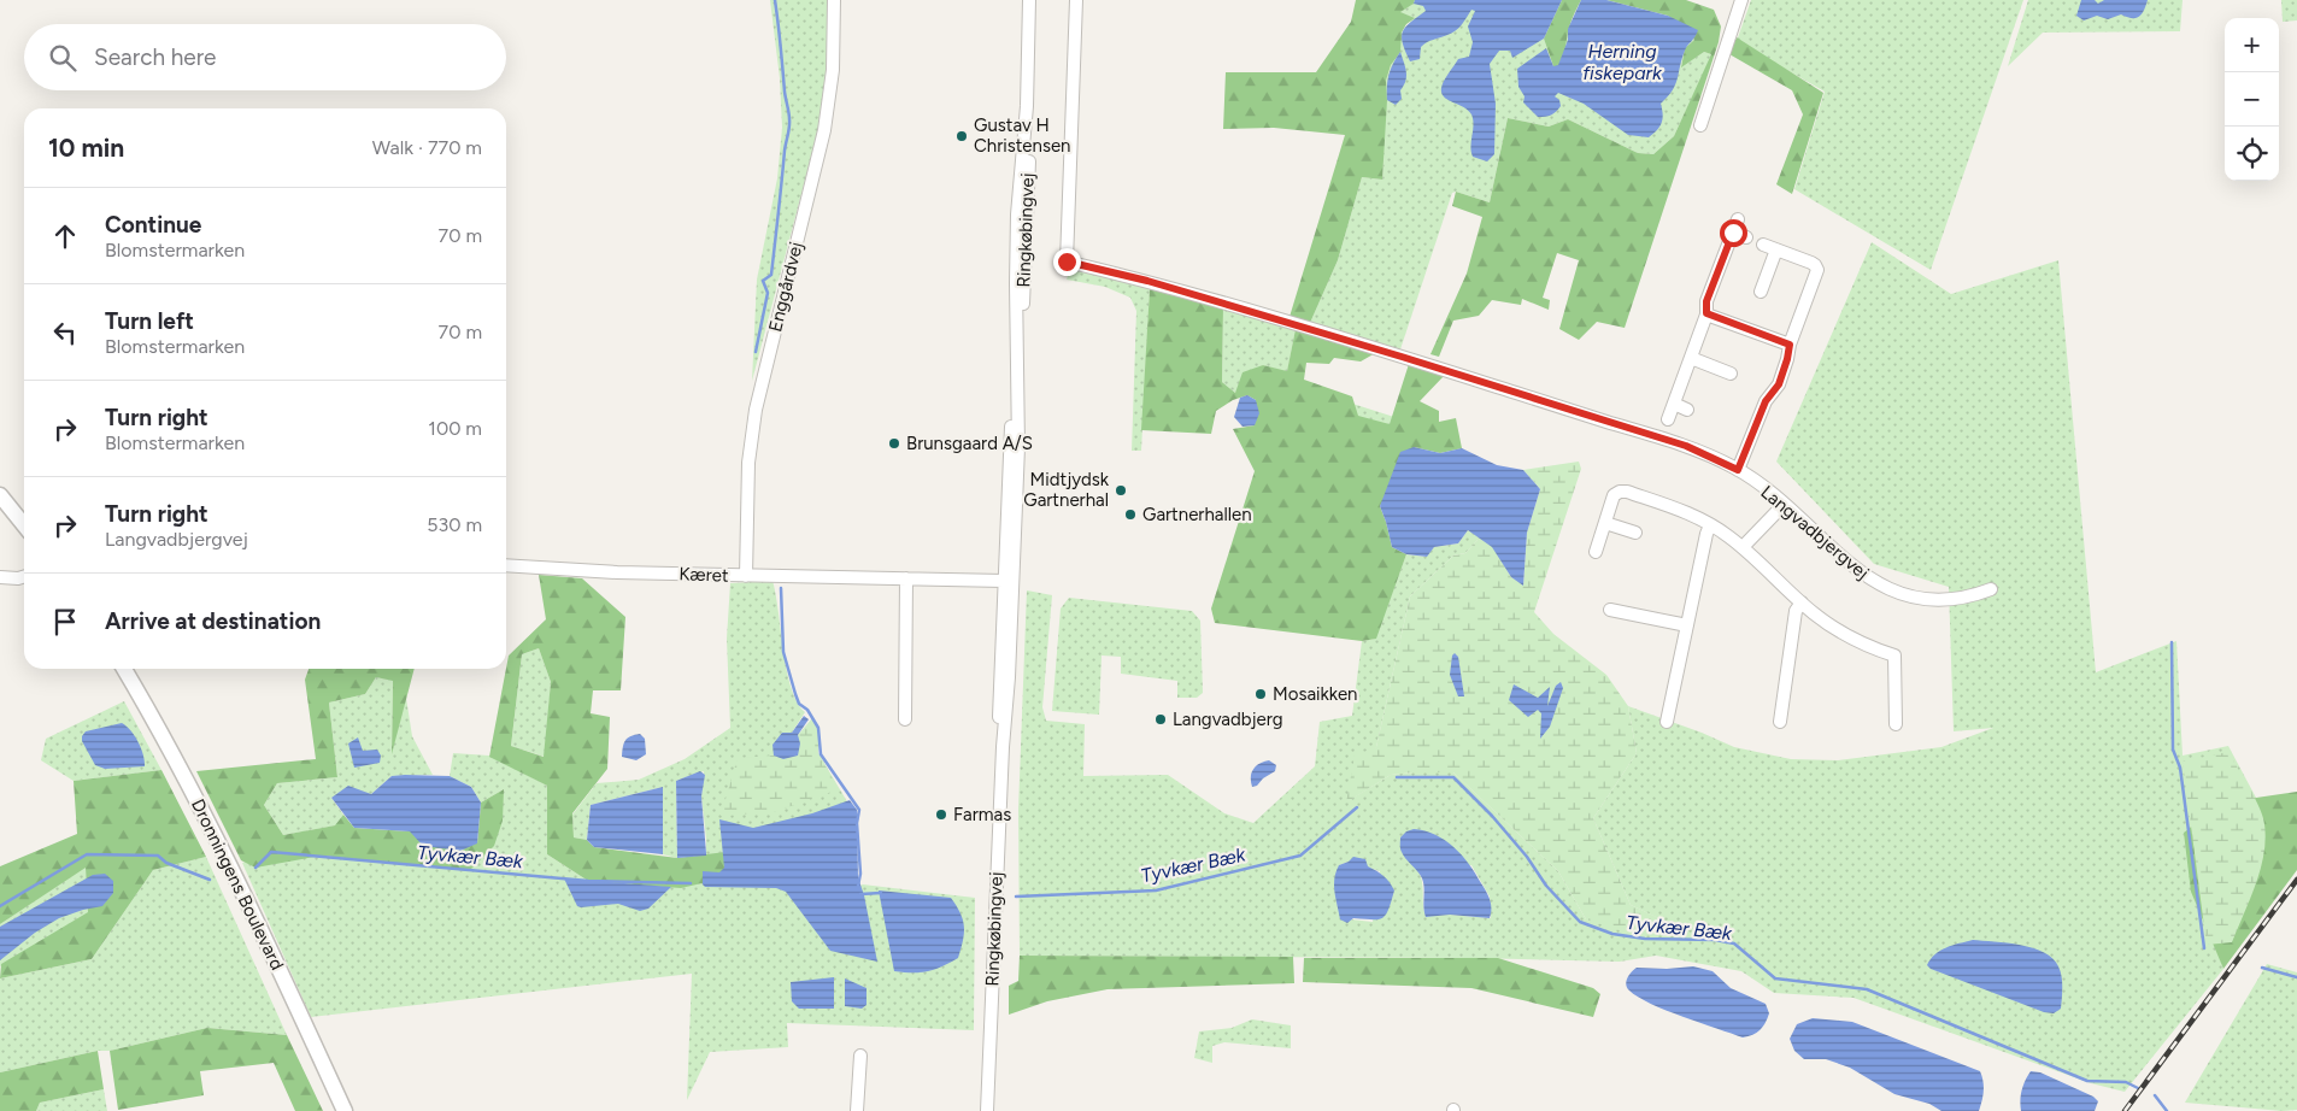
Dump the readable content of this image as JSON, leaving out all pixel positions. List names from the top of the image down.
{
  "streets": {
    "main road": ["Dronningens Boulevard"],
    "street": [
      "Ringkøbingvej",
      "Enggårdvej",
      "Langvadbjergvej",
      "Kæret"
    ]
  },
  "crossings": [
    ["Ringkøbingvej", "Kæret"],
    ["Enggårdvej", "Kæret"]
  ],
  "water": ["Herning fiskepark", "Tyvkær Bæk"],
  "places": [
    "Gustav H Christensen",
    "Brunsgaard A/S",
    "Midtjydsk Gartnerhal",
    "Gartnerhallen",
    "Mosaikken",
    "Langvadbjerg",
    "Farmas"
  ],
  "page": {
    "map_buttons": ["+", "−"],
    "search": "Search here",
    "heading": ["10 min", "Walk · 770 m"],
    "list": [
      ["Continue", "Blomstermarken", "70 m"],
      ["Turn left", "Blomstermarken", "70 m"],
      ["Turn right", "Blomstermarken", "100 m"],
      ["Turn right", "Langvadbjergvej", "530 m"],
      "Arrive at destination"
    ]
  }
}
